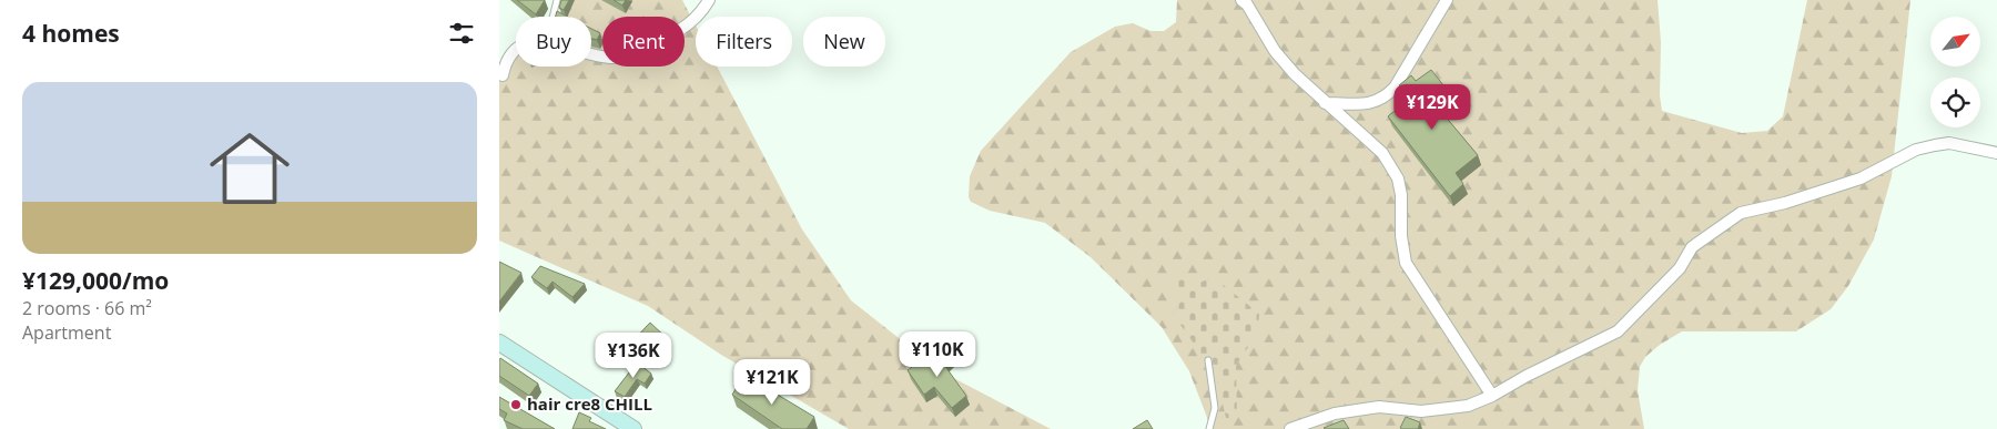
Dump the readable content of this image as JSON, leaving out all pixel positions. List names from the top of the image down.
{
  "places": ["hair cre8 CHILL"],
  "north": "top right",
  "page": {
    "heading": "4 homes",
    "chip": [
      "Buy",
      "Rent",
      "Filters",
      "New"
    ],
    "list": [
      {
        "name": "¥129,000/mo",
        "note": "2 rooms · 66 m² · Apartment"
      }
    ],
    "price": [
      "¥129K",
      "¥110K",
      "¥136K",
      "¥121K"
    ]
  }
}
